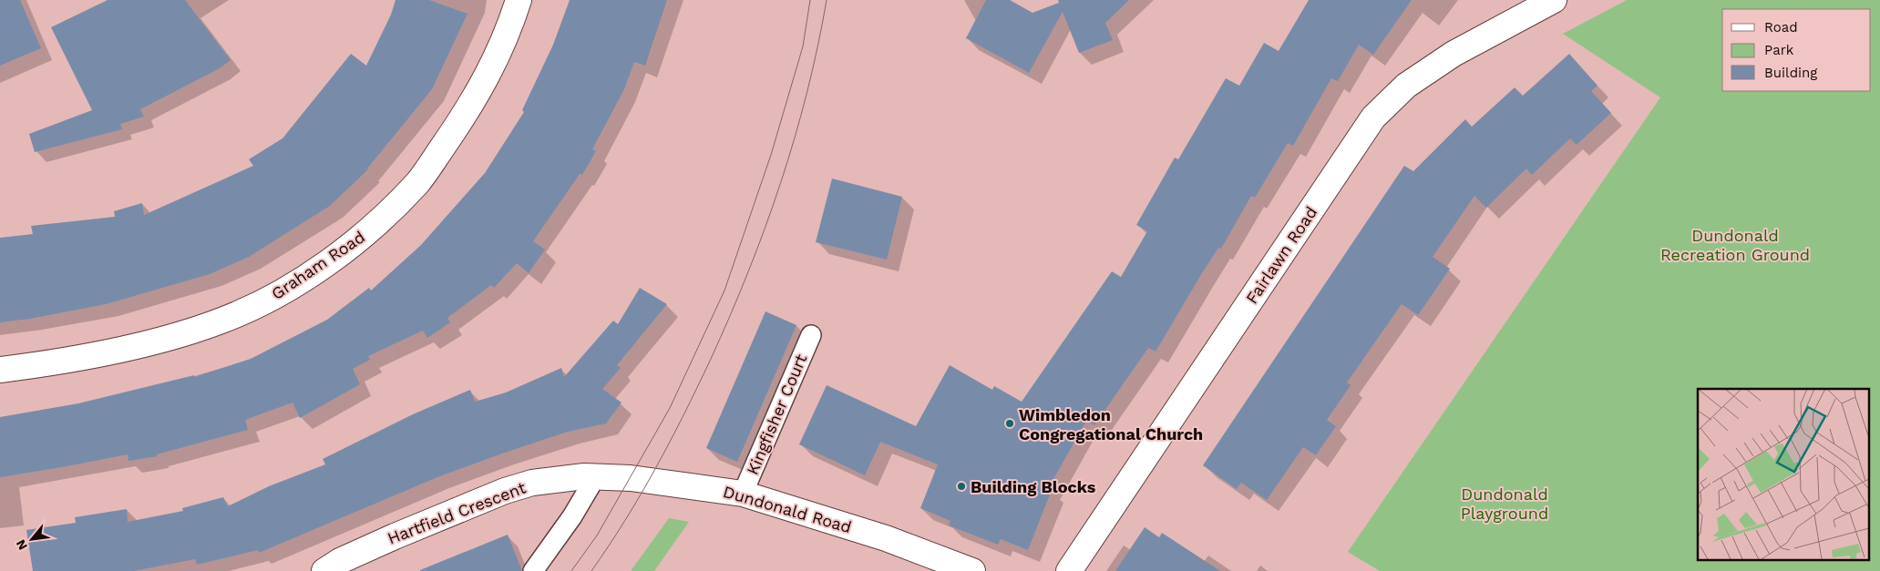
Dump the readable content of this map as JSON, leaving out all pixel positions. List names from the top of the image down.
{
  "streets": {
    "street": [
      "Fairlawn Road",
      "Graham Road",
      "Dundonald Road",
      "Hartfield Crescent"
    ],
    "lane": ["Kingfisher Court"]
  },
  "crossings": [
    ["Kingfisher Court", "Dundonald Road"],
    ["Dundonald Road", "Hartfield Crescent"]
  ],
  "parks": ["Dundonald Recreation Ground", "Dundonald Playground"],
  "places": ["Wimbledon Congregational Church", "Building Blocks"],
  "legend": ["Road", "Park", "Building"],
  "north": "bottom left"
}
